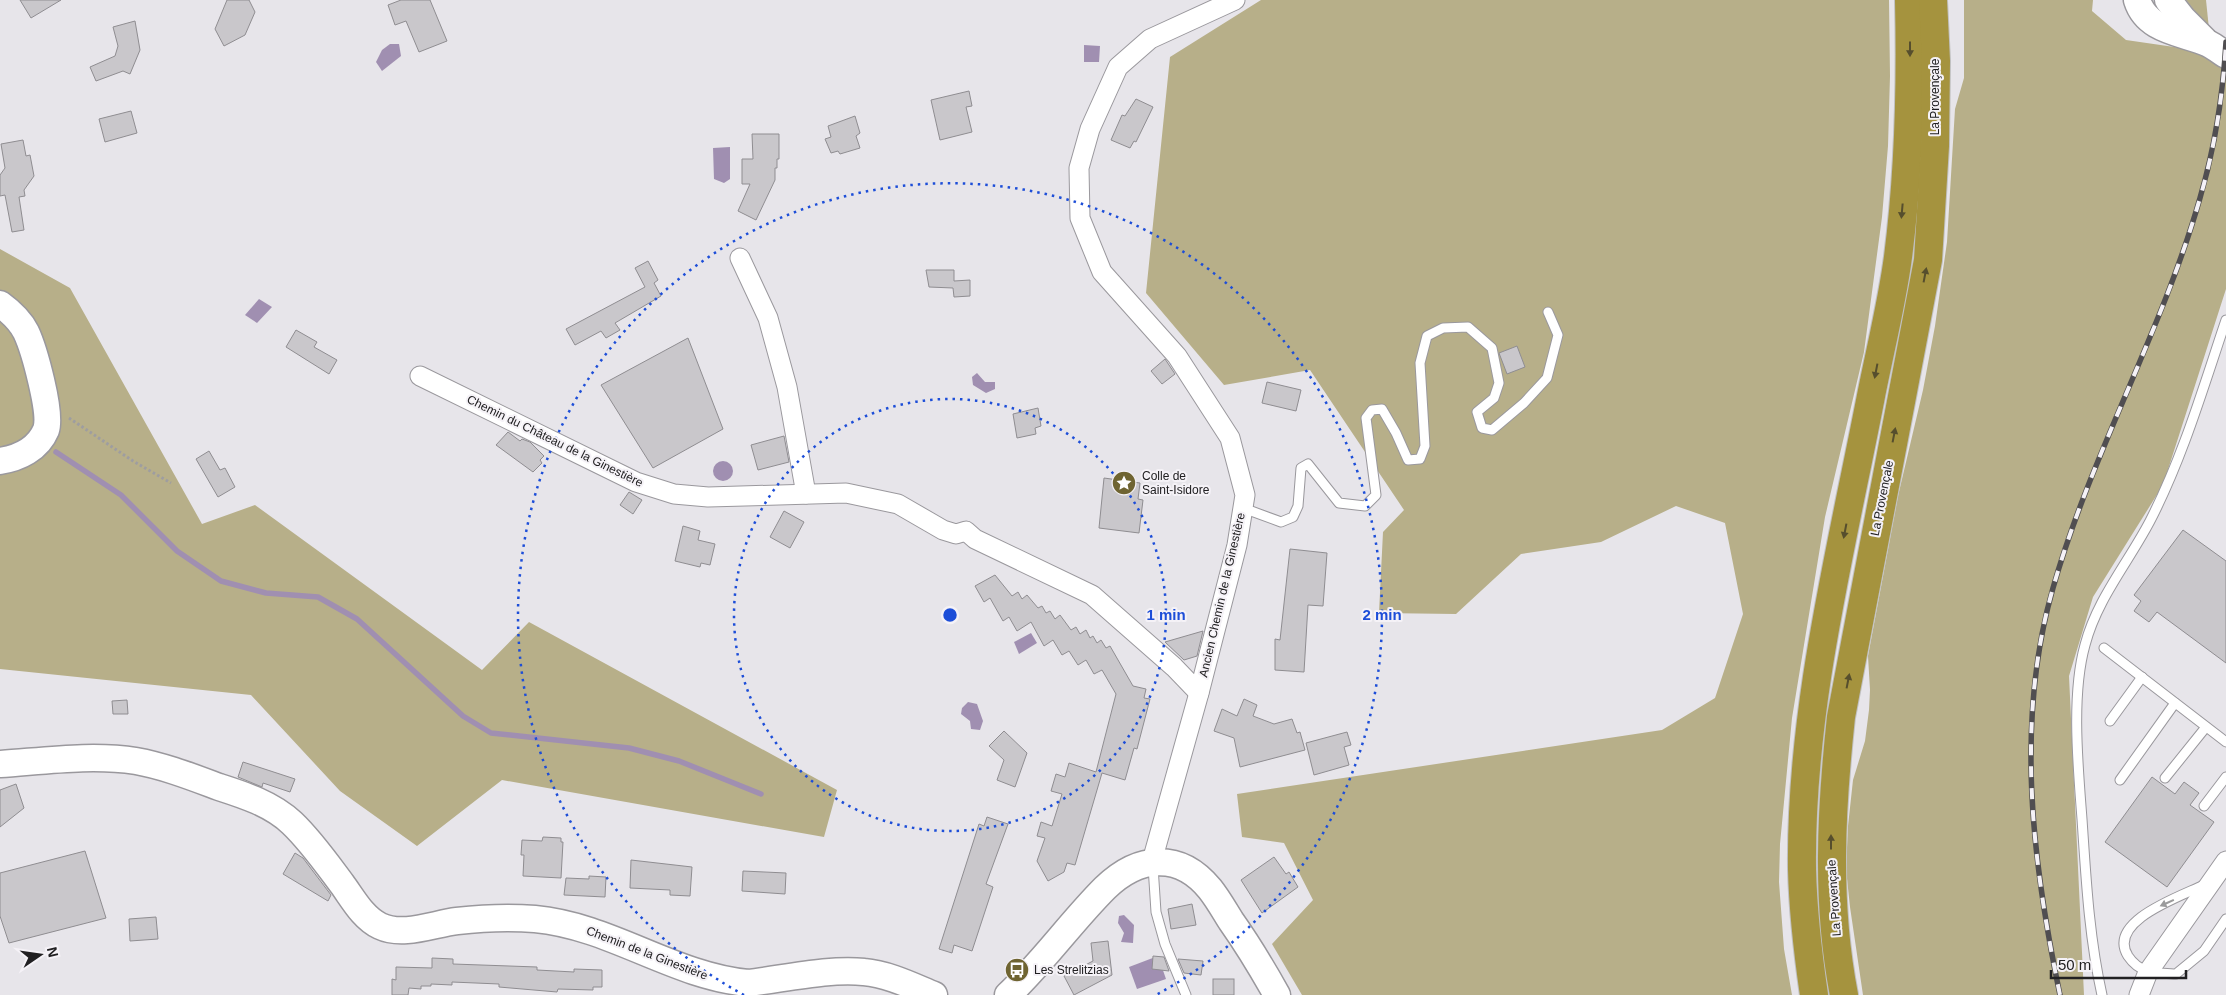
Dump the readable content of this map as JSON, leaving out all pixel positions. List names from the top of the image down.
{
  "streets": {
    "highway": ["La Provençale"],
    "street": ["Chemin du Château de la Ginestière", "Ancien Chemin de la Ginestière", "Chemin de la Ginestière"]
  },
  "crossings": [
    ["Chemin du Château de la Ginestière", "Ancien Chemin de la Ginestière"]
  ],
  "places": {
    "place": ["Colle de Saint-Isidore"],
    "bus stop": ["Les Strelitzias"]
  },
  "scale_bar": "50 m",
  "north": "right",
  "rings": ["1 min", "2 min"]
}
